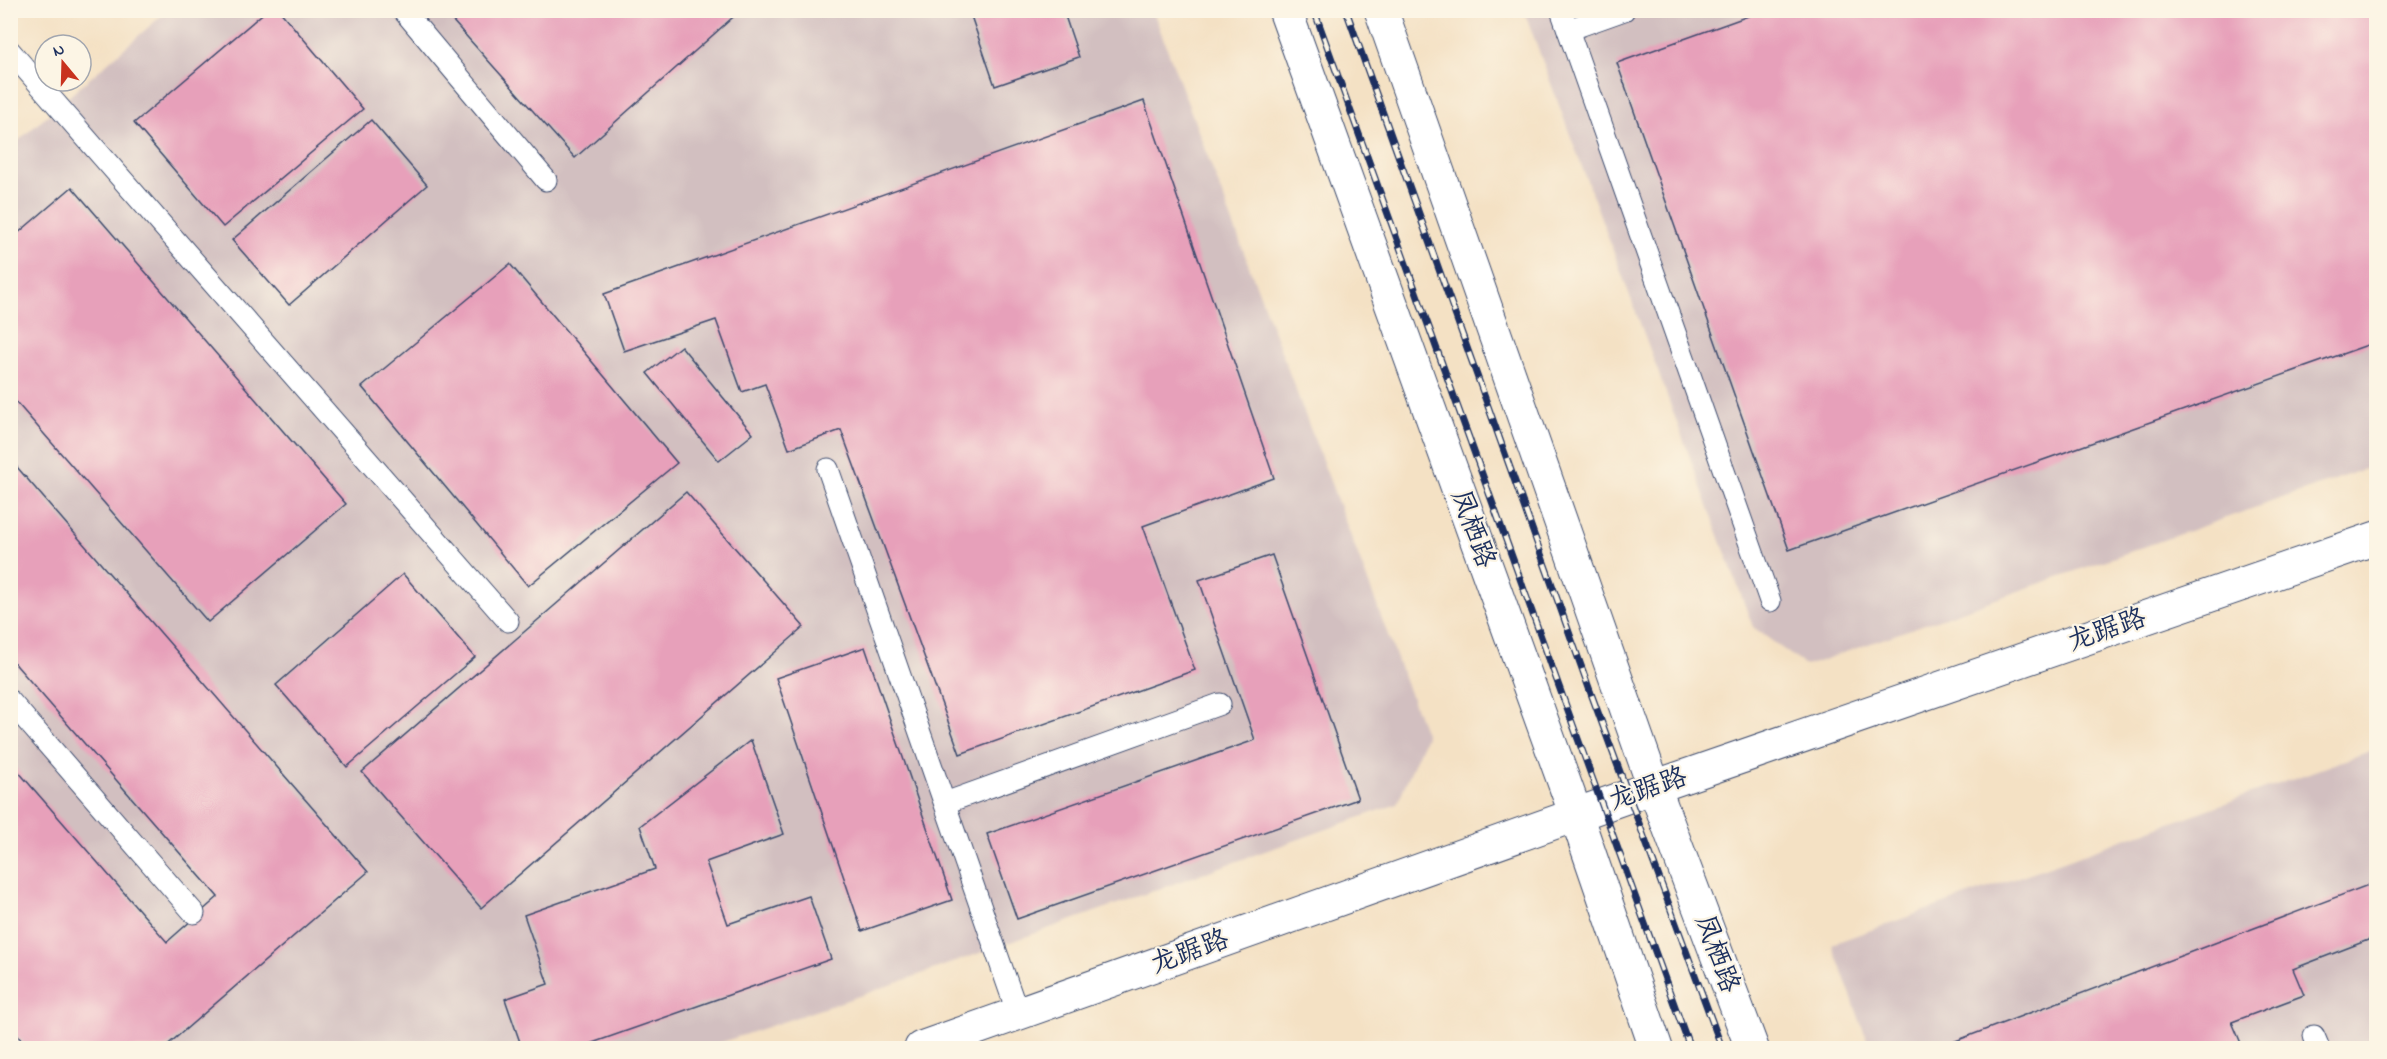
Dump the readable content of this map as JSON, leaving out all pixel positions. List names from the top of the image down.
{
  "streets": {
    "main road": ["凤栖路", "龙踞路"]
  },
  "crossings": [
    ["凤栖路", "龙踞路"]
  ],
  "north": "top"
}
